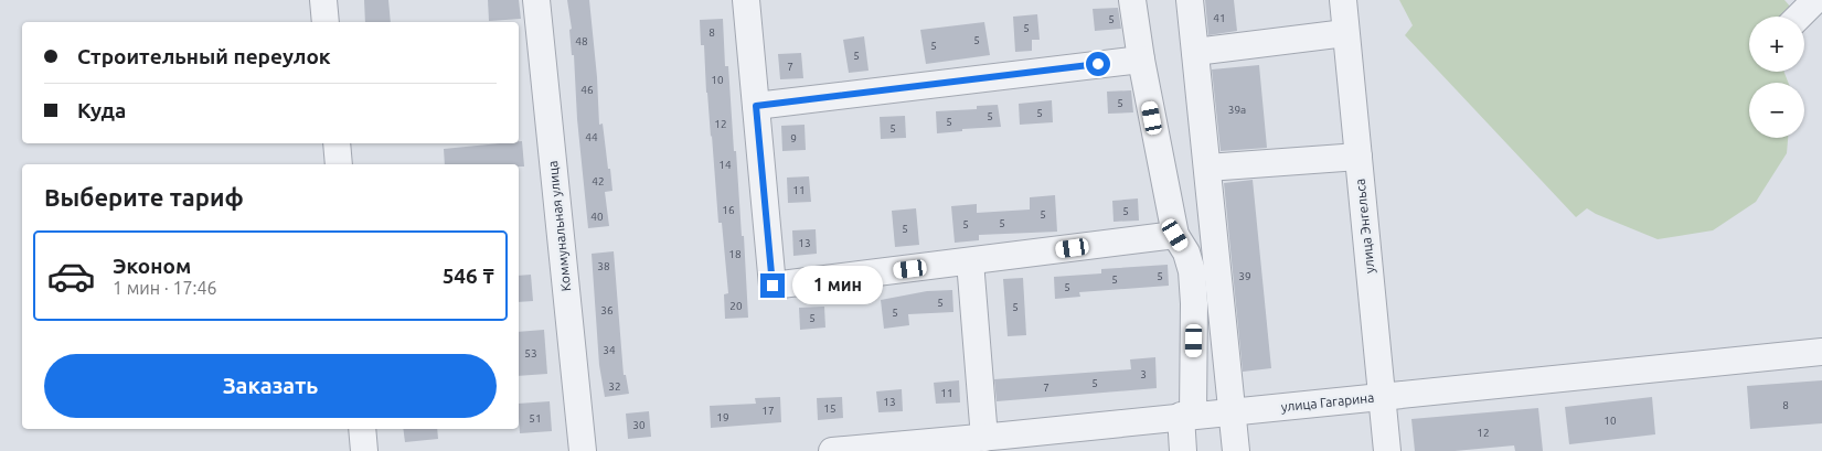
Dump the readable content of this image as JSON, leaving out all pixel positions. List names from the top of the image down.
{
  "streets": {
    "street": ["Коммунальная улица", "улица Энгельса", "улица Гагарина"]
  },
  "crossings": [
    ["улица Энгельса", "улица Гагарина"]
  ],
  "house_numbers": [
    "41",
    "5",
    "5",
    "8",
    "5",
    "48",
    "5",
    "5",
    "7",
    "10",
    "46",
    "5",
    "39а",
    "5",
    "5",
    "5",
    "12",
    "5",
    "44",
    "9",
    "14",
    "42",
    "11",
    "16",
    "5",
    "5",
    "40",
    "5",
    "5",
    "5",
    "13",
    "18",
    "38",
    "5",
    "39",
    "5",
    "5",
    "5",
    "20",
    "5",
    "36",
    "5",
    "5",
    "34",
    "53",
    "3",
    "5",
    "32",
    "7",
    "11",
    "13",
    "8",
    "15",
    "17",
    "19",
    "51",
    "10",
    "30",
    "12"
  ],
  "page": {
    "map_buttons": ["+", "−"],
    "banner": ["Строительный переулок", "Куда"],
    "heading": "Выберите тариф",
    "list": [
      {
        "name": "Эконом",
        "note": "1 мин · 17:46",
        "value": "546 ₸"
      }
    ],
    "bubble": "1 мин",
    "buttons": "Заказать"
  }
}
